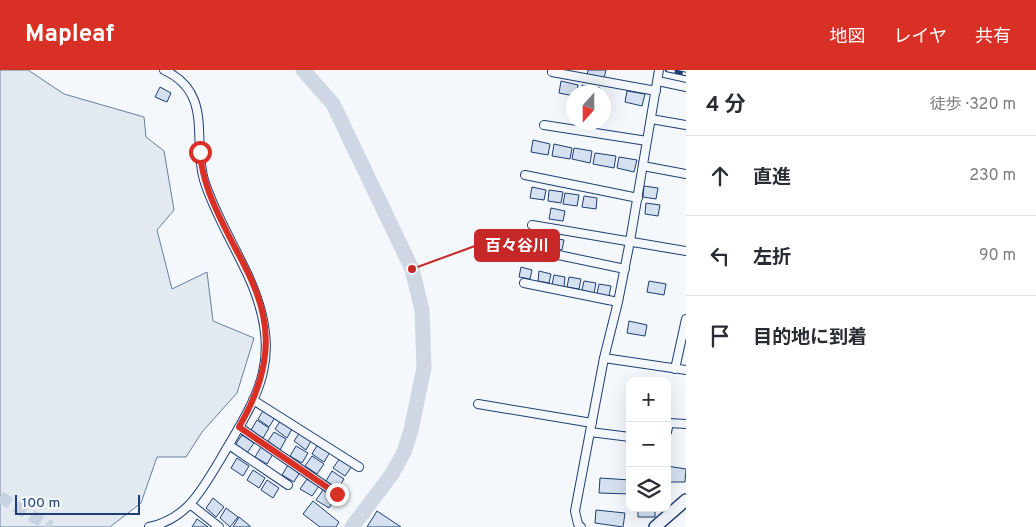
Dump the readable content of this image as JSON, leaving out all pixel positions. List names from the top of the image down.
{
  "places": ["百々谷川"],
  "scale_bar": "100 m",
  "north": "bottom",
  "page": {
    "header": "Mapleaf",
    "nav": ["地図", "レイヤ", "共有"],
    "heading": ["4 分", "徒歩 · 320 m"],
    "list": [
      ["直進", "230 m"],
      ["左折", "90 m"],
      "目的地に到着"
    ],
    "map_buttons": ["+", "−"],
    "scale": "100 m"
  }
}
